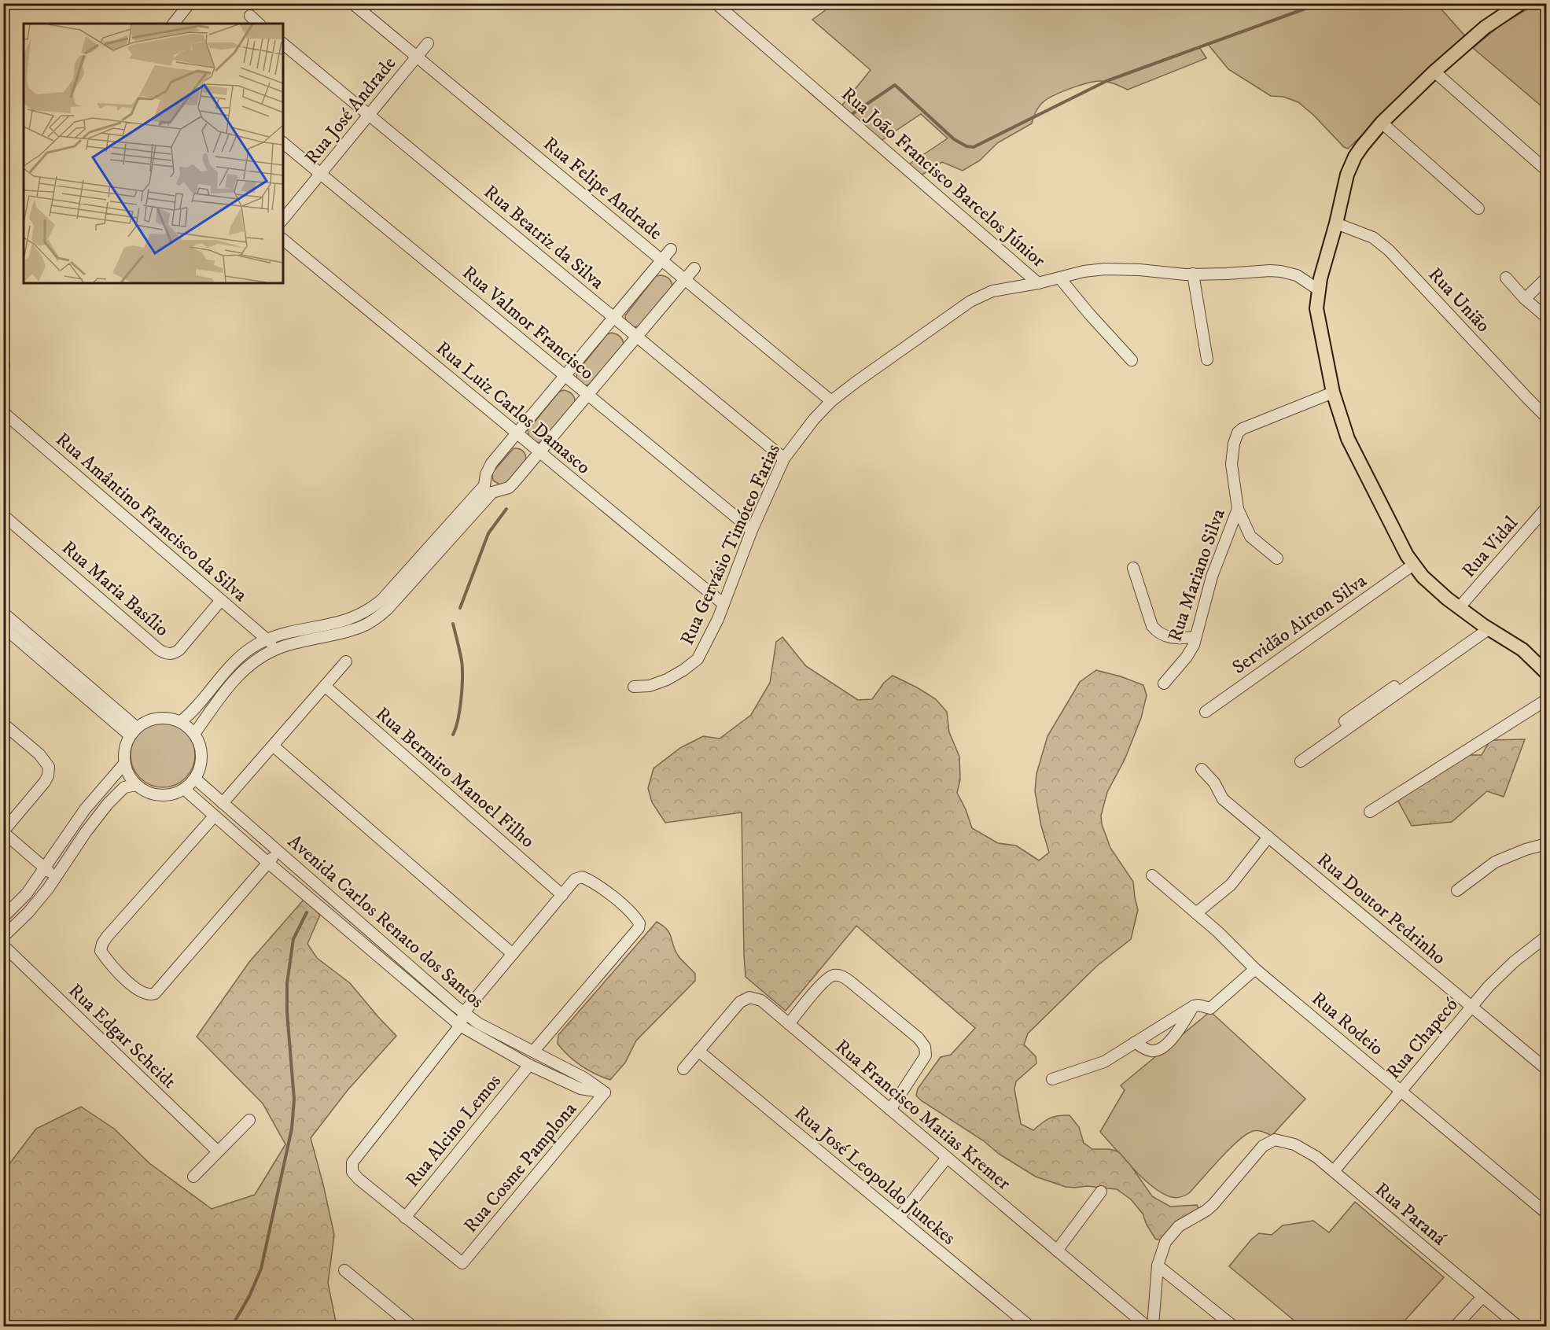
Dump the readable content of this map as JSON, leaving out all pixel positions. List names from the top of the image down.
{
  "streets": {
    "street": [
      "Rua José Andrade",
      "Rua João Francisco Barcelos Júnior",
      "Rua Felipe Andrade",
      "Rua Beatriz da Silva",
      "Rua União",
      "Rua Valmor Francisco",
      "Rua Luiz Carlos Damasco",
      "Rua Amântino Francisco da Silva",
      "Rua Gervásio Timóteo Farias",
      "Rua Vidal",
      "Rua Mariano Silva",
      "Rua Maria Basílio",
      "Servidão Airton Silva",
      "Rua Bermiro Manoel Filho",
      "Rua Doutor Pedrinho",
      "Avenida Carlos Renato dos Santos",
      "Rua Rodeio",
      "Rua Edgar Scheidt",
      "Rua Chapecó",
      "Rua Francisco Matias Kremer",
      "Rua Alcino Lemos",
      "Rua Cosme Pamplona",
      "Rua José Leopoldo Junckes",
      "Rua Paraná"
    ]
  },
  "crossings": [
    ["Rua José Andrade", "Rua Felipe Andrade"],
    ["Rua José Andrade", "Rua Beatriz da Silva"],
    ["Rua José Andrade", "Rua Valmor Francisco"],
    ["Rua João Francisco Barcelos Júnior", "Rua Gervásio Timóteo Farias"],
    ["Rua Felipe Andrade", "Rua Gervásio Timóteo Farias"],
    ["Rua Beatriz da Silva", "Rua Gervásio Timóteo Farias"],
    ["Rua Valmor Francisco", "Rua Gervásio Timóteo Farias"],
    ["Rua Luiz Carlos Damasco", "Rua Gervásio Timóteo Farias"],
    ["Rua Amântino Francisco da Silva", "Rua Maria Basílio"],
    ["Rua Doutor Pedrinho", "Rua Chapecó"],
    ["Avenida Carlos Renato dos Santos", "Rua Alcino Lemos"],
    ["Avenida Carlos Renato dos Santos", "Rua Cosme Pamplona"],
    ["Rua Rodeio", "Rua Chapecó"],
    ["Rua Chapecó", "Rua Paraná"],
    ["Rua Francisco Matias Kremer", "Rua José Leopoldo Junckes"],
    ["Rua Alcino Lemos", "Rua Cosme Pamplona"]
  ]
}
